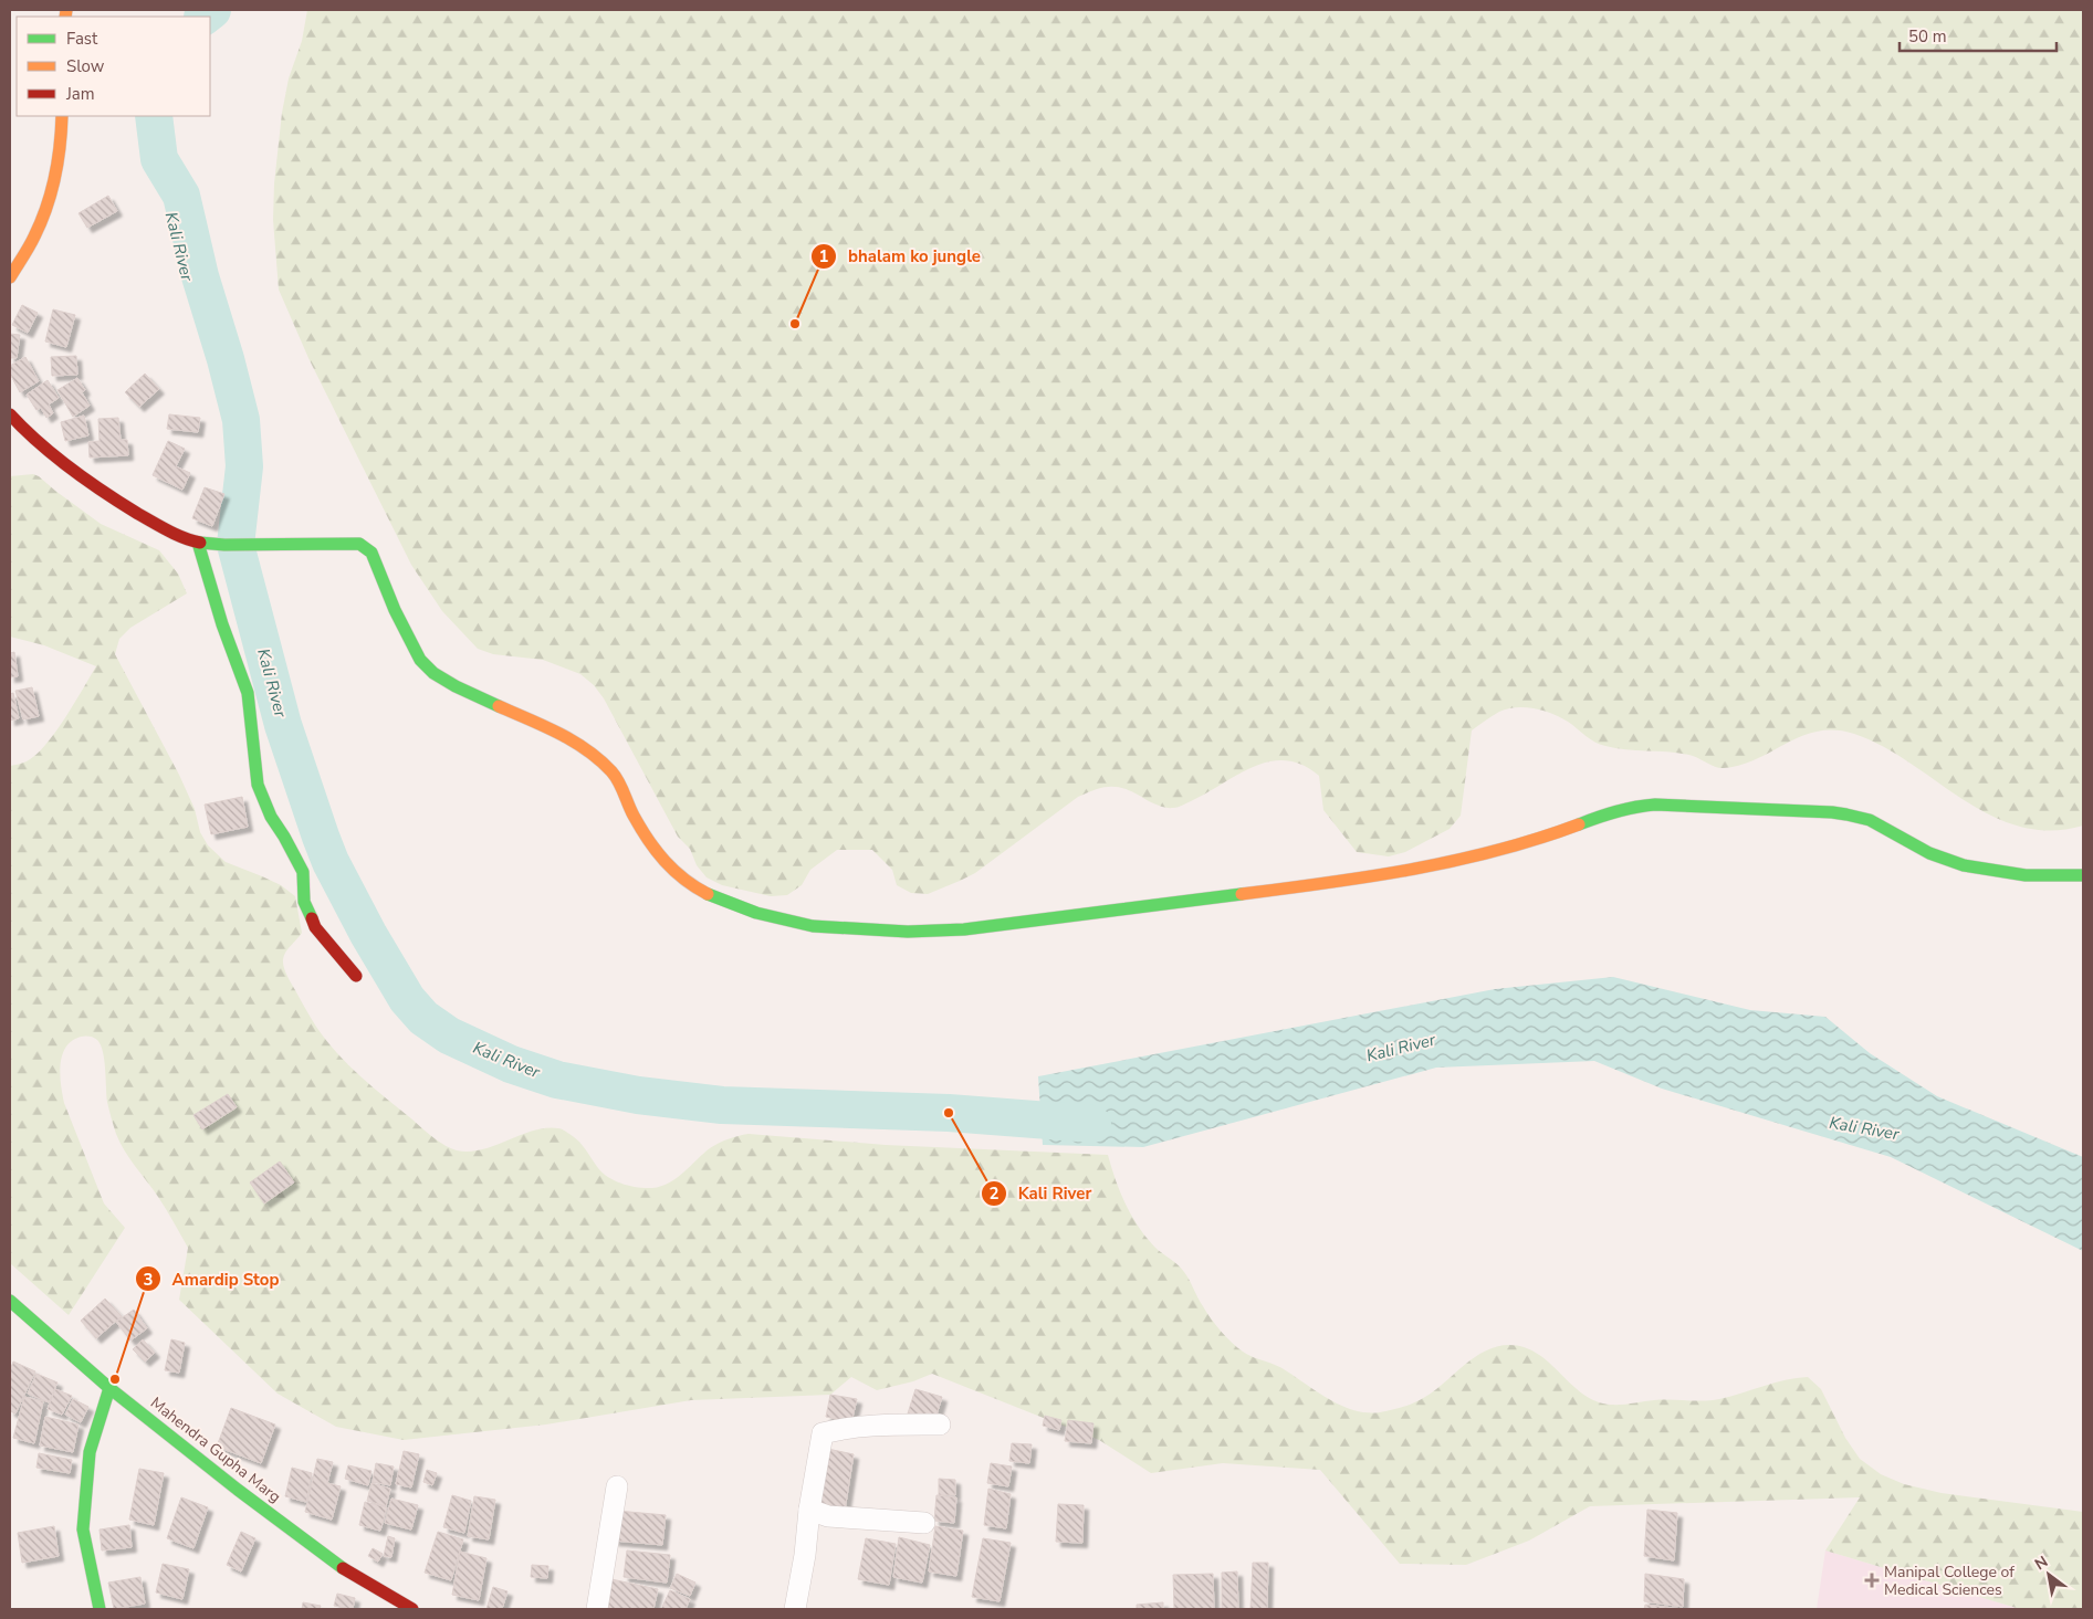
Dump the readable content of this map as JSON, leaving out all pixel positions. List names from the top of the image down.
{
  "streets": {
    "main road": ["Mahendra Gupha Marg"]
  },
  "water": ["Kali River"],
  "places": {
    "other": ["bhalam ko jungle", "Kali River", "Amardip Stop"],
    "health": ["Manipal College of Medical Sciences"]
  },
  "legend": ["Fast", "Slow", "Jam"],
  "scale_bar": "50 m",
  "north": "top left"
}
